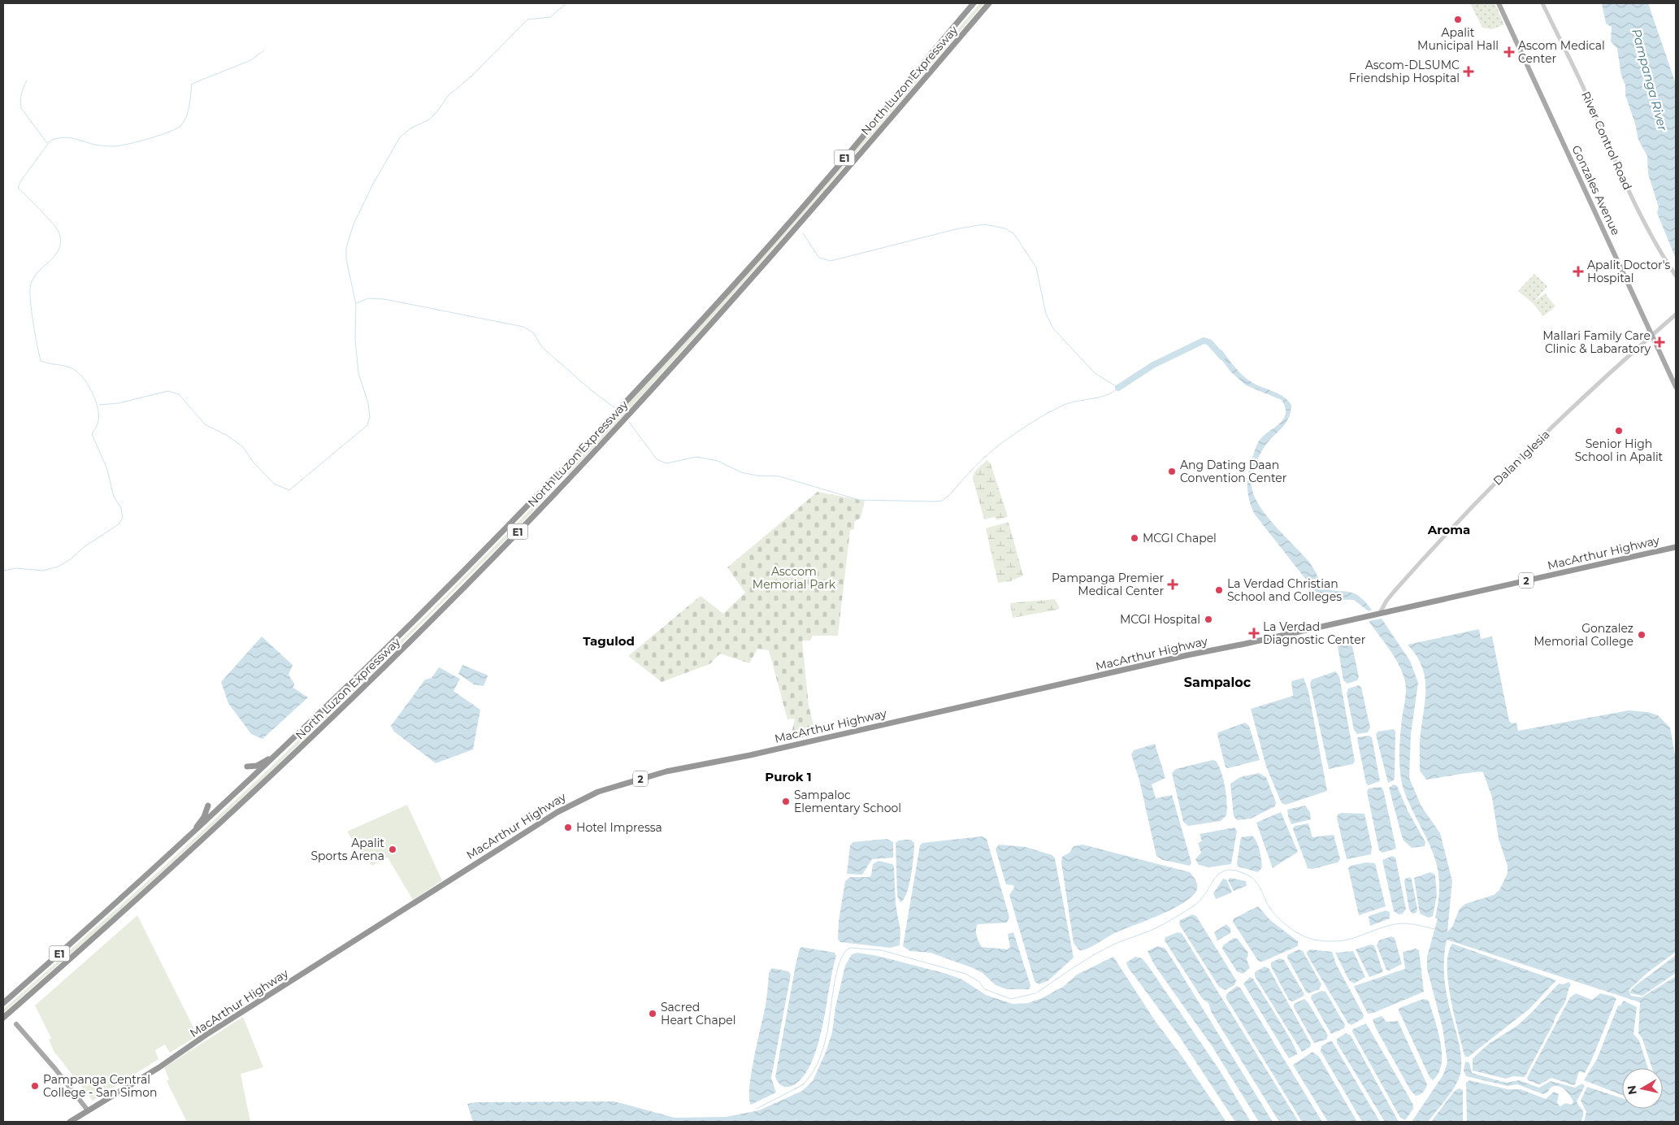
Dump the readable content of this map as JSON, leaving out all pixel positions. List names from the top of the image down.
{
  "streets": {
    "highway": [
      "North Luzon Expressway",
      "E1",
      "MacArthur Highway",
      "2"
    ],
    "main road": ["Gonzales Avenue"],
    "street": ["River Control Road", "Dalan Iglesia"]
  },
  "crossings": [
    ["Gonzales Avenue", "Dalan Iglesia"],
    ["Dalan Iglesia", "MacArthur Highway"]
  ],
  "districts": [
    "Aroma",
    "Tagulod",
    "Sampaloc",
    "Purok 1"
  ],
  "water": ["Pampanga River"],
  "parks": ["Asccom Memorial Park"],
  "places": {
    "other": [
      "Apalit Municipal Hall",
      "Senior High School in Apalit",
      "Ang Dating Daan Convention Center",
      "MCGI Chapel",
      "La Verdad Christian School and Colleges",
      "MCGI Hospital",
      "Gonzalez Memorial College",
      "Sampaloc Elementary School",
      "Hotel Impressa",
      "Apalit Sports Arena",
      "Sacred Heart Chapel",
      "Pampanga Central College - San Simon"
    ],
    "health": [
      "Ascom Medical Center",
      "Ascom-DLSUMC Friendship Hospital",
      "Apalit Doctor's Hospital",
      "Mallari Family Care Clinic & Labaratory",
      "Pampanga Premier Medical Center",
      "La Verdad Diagnostic Center"
    ]
  },
  "north": "left"
}
